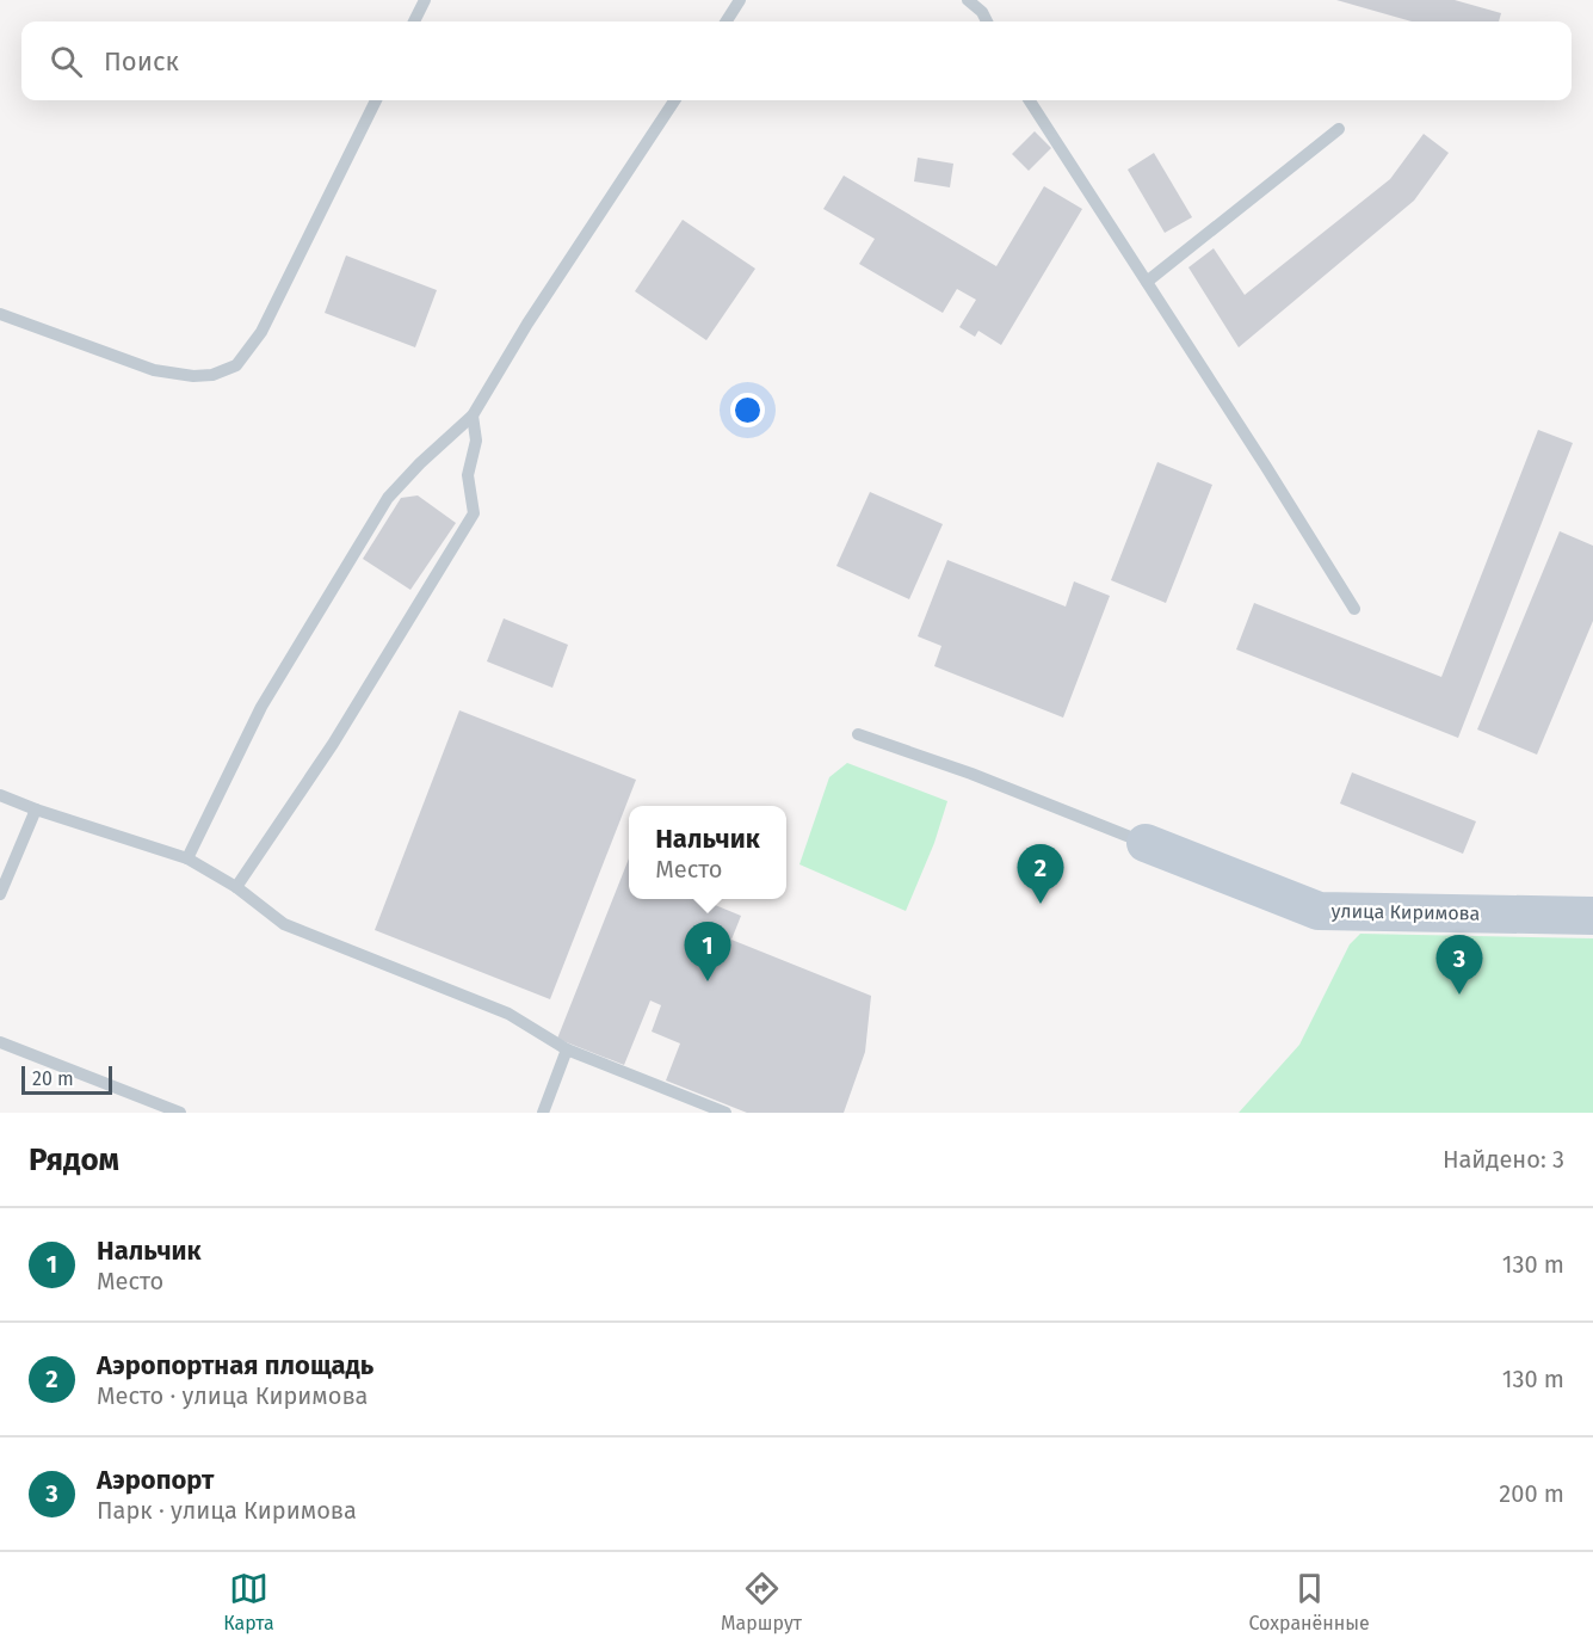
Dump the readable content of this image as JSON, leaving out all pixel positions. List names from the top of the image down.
{
  "streets": {
    "main road": ["улица Киримова"]
  },
  "scale_bar": "20 m",
  "page": {
    "search": "Поиск",
    "popup": ["Нальчик", "Место"],
    "pins": ["2", "1", "3"],
    "scale": "20 m",
    "heading": ["Рядом", "Найдено: 3"],
    "list": [
      {
        "mark": "1",
        "name": "Нальчик",
        "note": "Место",
        "value": "130 m"
      },
      {
        "mark": "2",
        "name": "Аэропортная площадь",
        "note": "Место · улица Киримова",
        "value": "130 m"
      },
      {
        "mark": "3",
        "name": "Аэропорт",
        "note": "Парк · улица Киримова",
        "value": "200 m"
      }
    ],
    "nav": ["Карта", "Маршрут", "Сохранённые"]
  }
}
